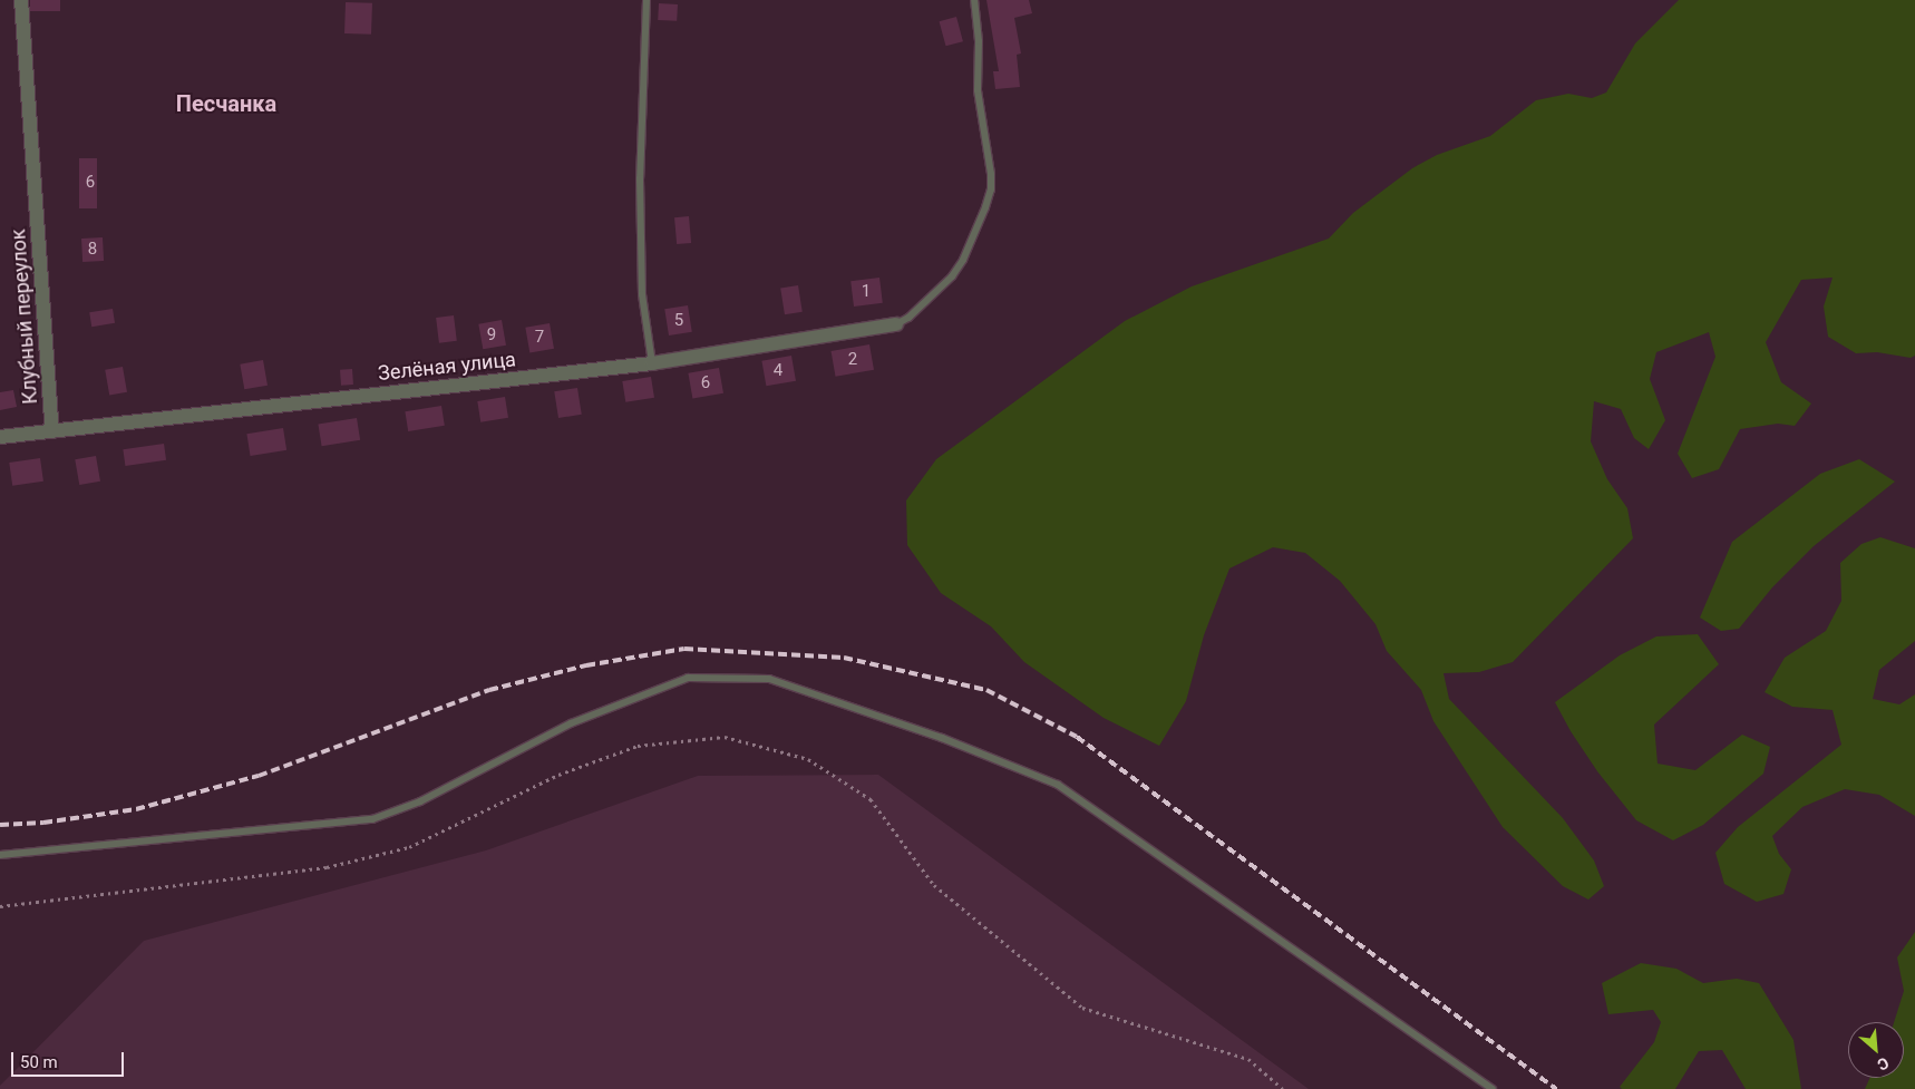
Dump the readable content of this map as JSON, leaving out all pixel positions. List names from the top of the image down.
{
  "streets": {
    "street": ["Клубный переулок", "Зелёная улица"]
  },
  "crossings": [
    ["Клубный переулок", "Зелёная улица"]
  ],
  "districts": ["Песчанка"],
  "house_numbers": [
    "6",
    "8",
    "1",
    "5",
    "9",
    "7",
    "2",
    "4",
    "6"
  ],
  "scale_bar": "50 m",
  "north": "bottom right"
}
